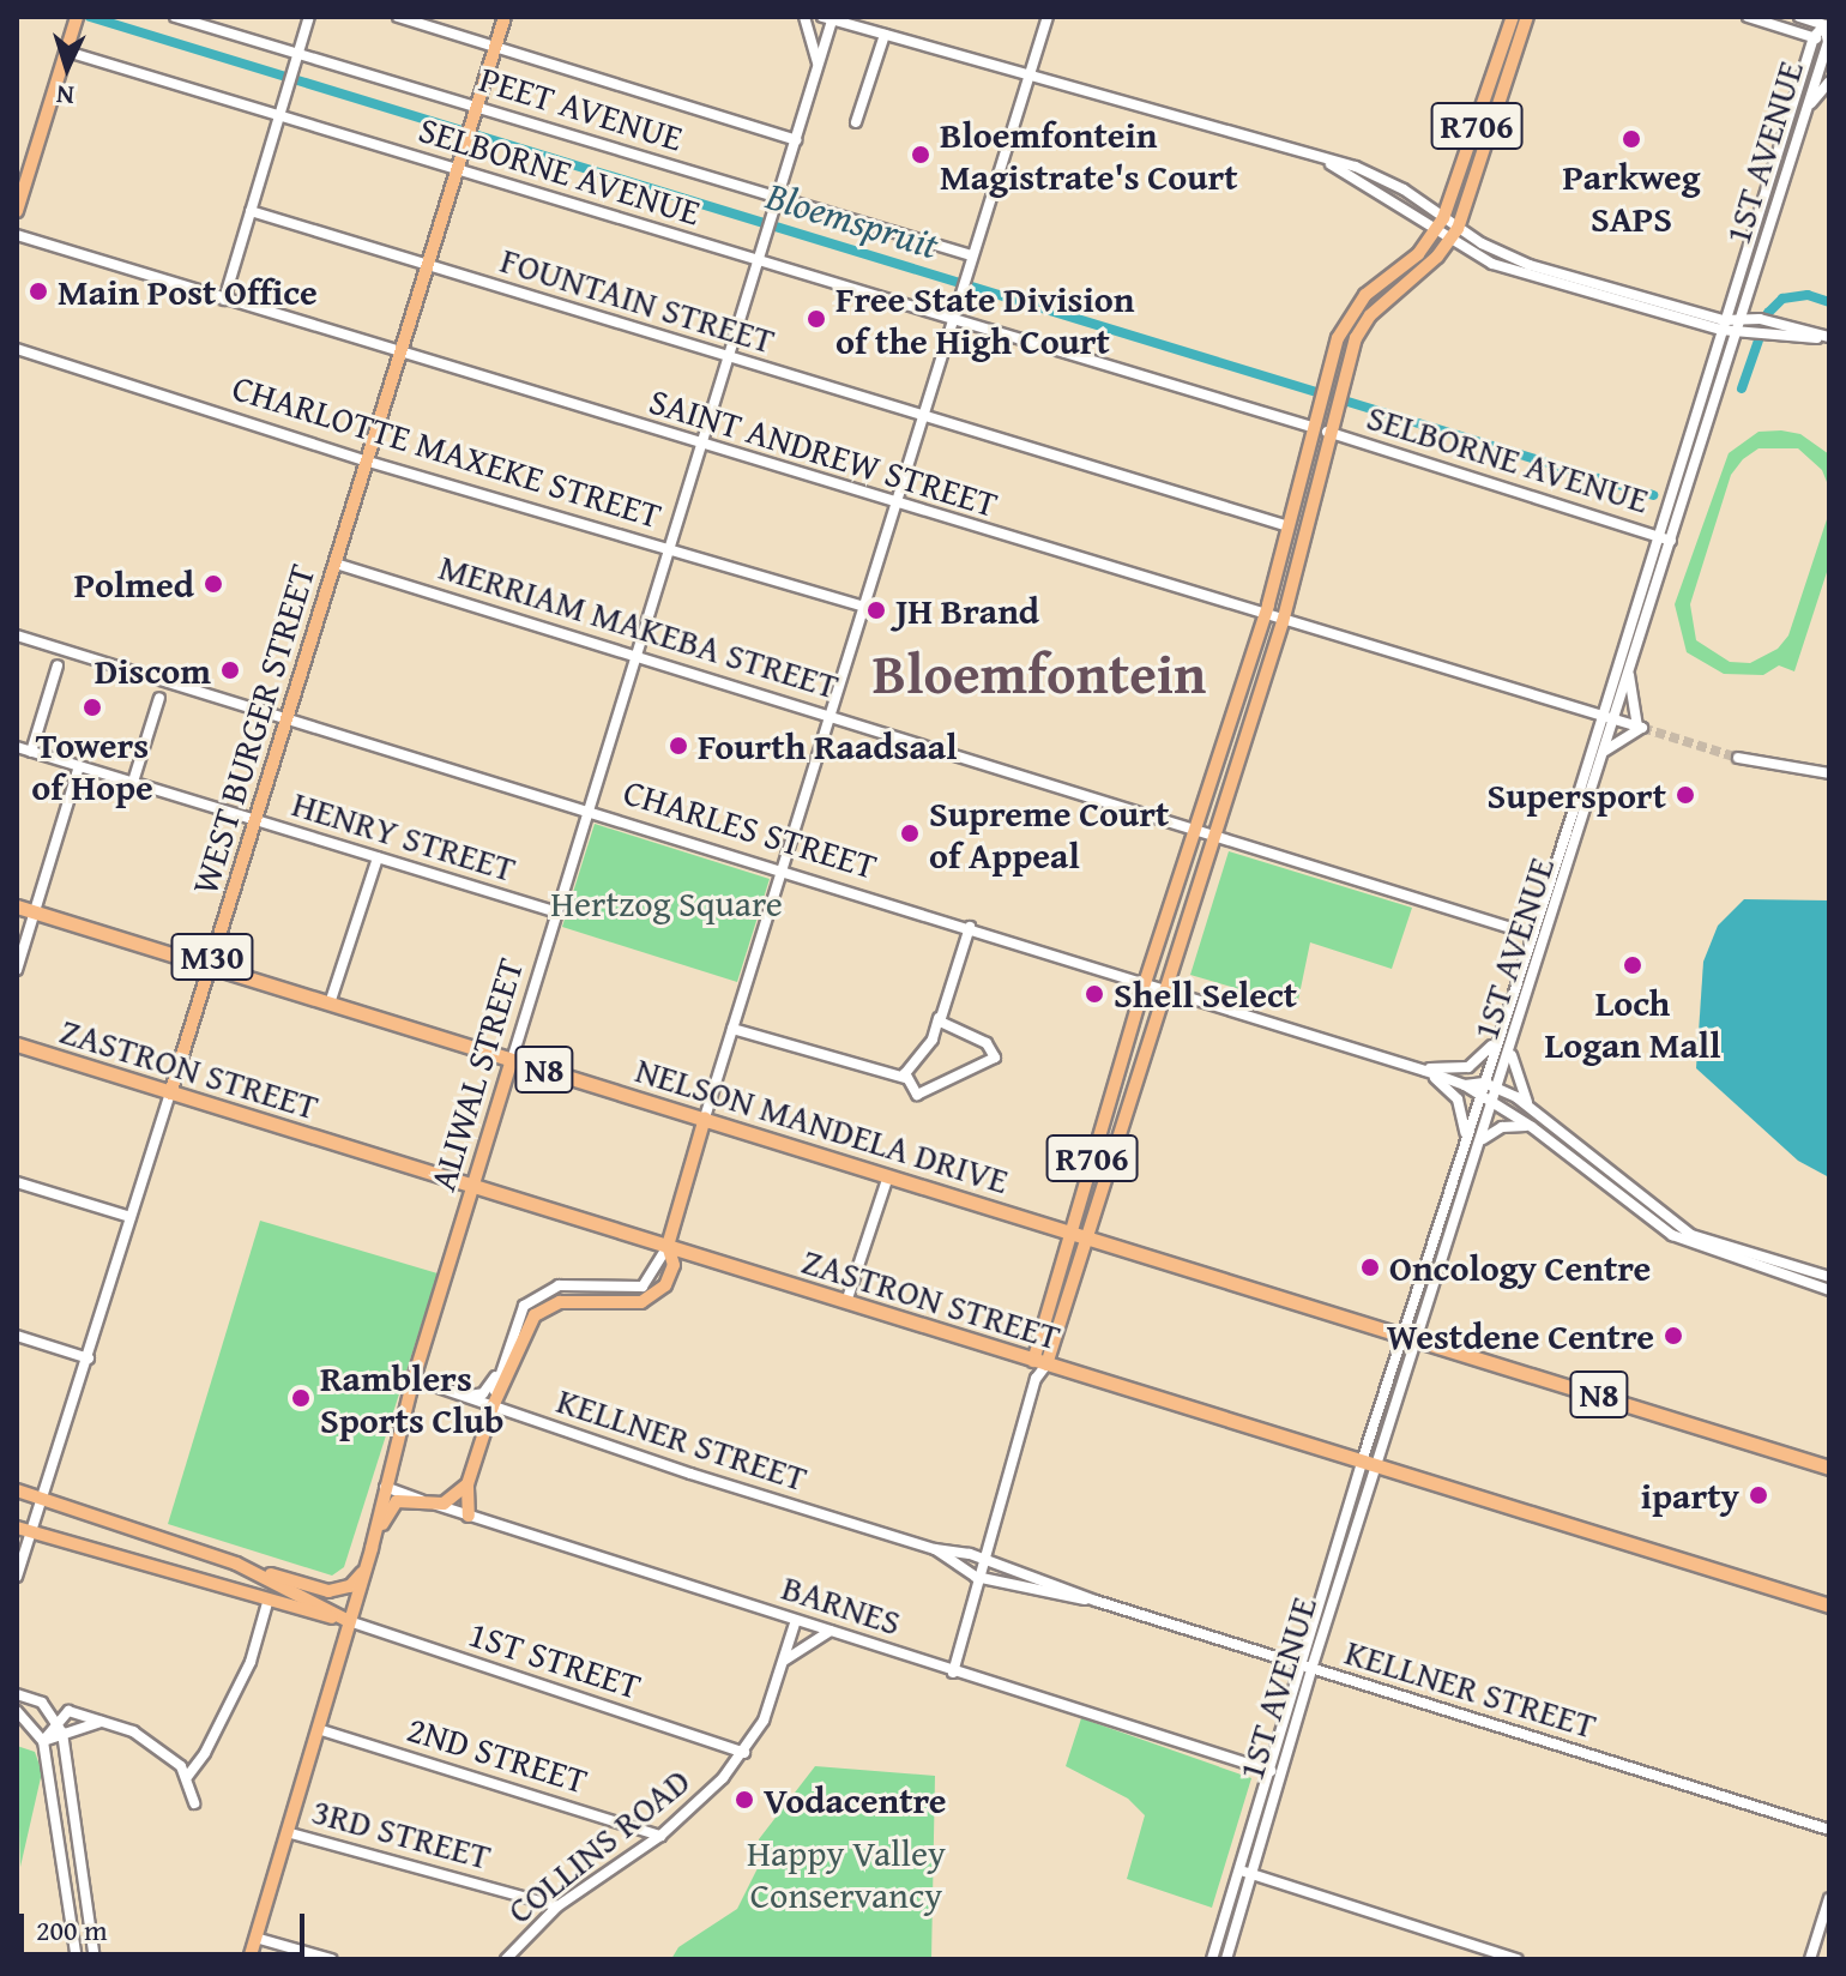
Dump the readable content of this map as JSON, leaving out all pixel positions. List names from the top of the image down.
{
  "streets": {
    "highway": ["ZASTRON STREET", "N8", "NELSON MANDELA DRIVE"],
    "main road": [
      "R706",
      "WEST BURGER STREET",
      "M30",
      "ALIWAL STREET"
    ],
    "street": [
      "PEET AVENUE",
      "1ST AVENUE",
      "SELBORNE AVENUE",
      "FOUNTAIN STREET",
      "CHARLOTTE MAXEKE STREET",
      "SAINT ANDREW STREET",
      "MERRIAM MAKEBA STREET",
      "CHARLES STREET",
      "HENRY STREET",
      "KELLNER STREET",
      "BARNES",
      "1ST STREET",
      "2ND STREET",
      "3RD STREET",
      "COLLINS ROAD"
    ]
  },
  "crossings": [
    ["PEET AVENUE", "WEST BURGER STREET"],
    ["PEET AVENUE", "M30"],
    ["PEET AVENUE", "ALIWAL STREET"],
    ["R706", "SELBORNE AVENUE"],
    ["R706", "FOUNTAIN STREET"],
    ["R706", "SAINT ANDREW STREET"],
    ["R706", "MERRIAM MAKEBA STREET"],
    ["R706", "CHARLES STREET"],
    ["R706", "ZASTRON STREET"],
    ["R706", "NELSON MANDELA DRIVE"],
    ["1ST AVENUE", "SELBORNE AVENUE"],
    ["1ST AVENUE", "SAINT ANDREW STREET"],
    ["1ST AVENUE", "MERRIAM MAKEBA STREET"],
    ["1ST AVENUE", "ZASTRON STREET"],
    ["1ST AVENUE", "NELSON MANDELA DRIVE"],
    ["1ST AVENUE", "KELLNER STREET"],
    ["1ST AVENUE", "BARNES"],
    ["SELBORNE AVENUE", "WEST BURGER STREET"],
    ["SELBORNE AVENUE", "ALIWAL STREET"],
    ["FOUNTAIN STREET", "WEST BURGER STREET"],
    ["FOUNTAIN STREET", "ALIWAL STREET"],
    ["CHARLOTTE MAXEKE STREET", "WEST BURGER STREET"],
    ["CHARLOTTE MAXEKE STREET", "ALIWAL STREET"],
    ["SAINT ANDREW STREET", "WEST BURGER STREET"],
    ["SAINT ANDREW STREET", "ALIWAL STREET"],
    ["MERRIAM MAKEBA STREET", "WEST BURGER STREET"],
    ["MERRIAM MAKEBA STREET", "ALIWAL STREET"],
    ["WEST BURGER STREET", "CHARLES STREET"],
    ["WEST BURGER STREET", "HENRY STREET"],
    ["WEST BURGER STREET", "M30"],
    ["WEST BURGER STREET", "ZASTRON STREET"],
    ["WEST BURGER STREET", "NELSON MANDELA DRIVE"],
    ["CHARLES STREET", "ALIWAL STREET"],
    ["HENRY STREET", "ALIWAL STREET"],
    ["ZASTRON STREET", "ALIWAL STREET"],
    ["ALIWAL STREET", "NELSON MANDELA DRIVE"],
    ["ALIWAL STREET", "KELLNER STREET"],
    ["ALIWAL STREET", "BARNES"],
    ["ALIWAL STREET", "1ST STREET"],
    ["ALIWAL STREET", "2ND STREET"],
    ["ALIWAL STREET", "3RD STREET"],
    ["BARNES", "COLLINS ROAD"],
    ["1ST STREET", "COLLINS ROAD"],
    ["2ND STREET", "COLLINS ROAD"],
    ["3RD STREET", "COLLINS ROAD"]
  ],
  "districts": ["Bloemfontein"],
  "water": ["Bloemspruit"],
  "parks": ["Hertzog Square", "Happy Valley Conservancy"],
  "places": [
    "Parkweg SAPS",
    "Bloemfontein Magistrate's Court",
    "Main Post Office",
    "Free State Division of the High Court",
    "Polmed",
    "JH Brand",
    "Discom",
    "Towers of Hope",
    "Fourth Raadsaal",
    "Supersport",
    "Supreme Court of Appeal",
    "Loch Logan Mall",
    "Shell Select",
    "Oncology Centre",
    "Westdene Centre",
    "Ramblers Sports Club",
    "iparty",
    "Vodacentre"
  ],
  "scale_bar": "200 m",
  "north": "bottom"
}
